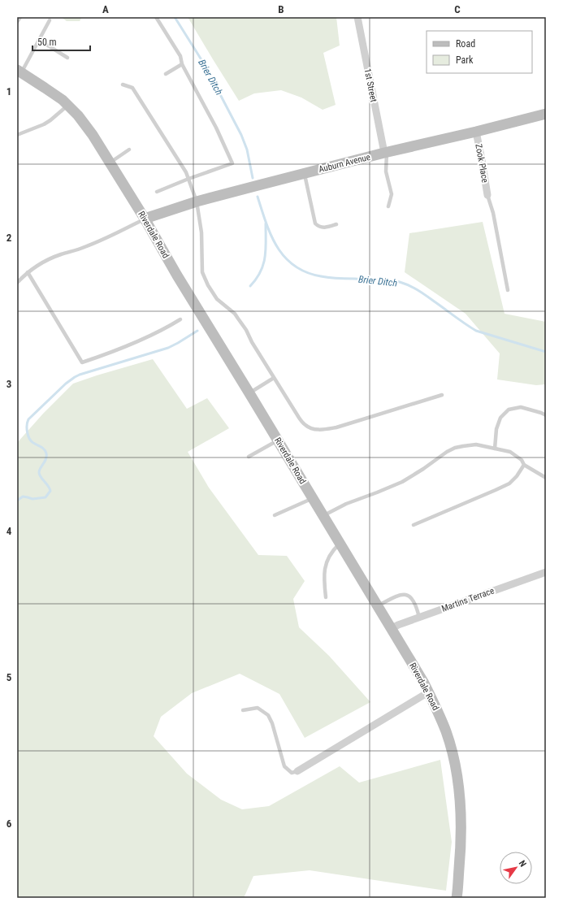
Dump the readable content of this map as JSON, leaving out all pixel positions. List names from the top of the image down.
{
  "streets": {
    "main road": ["Auburn Avenue", "Riverdale Road"],
    "street": ["1st Street", "Zook Place", "Martins Terrace"]
  },
  "crossings": [
    ["1st Street", "Auburn Avenue"],
    ["Auburn Avenue", "Zook Place"],
    ["Auburn Avenue", "Riverdale Road"],
    ["Riverdale Road", "Martins Terrace"]
  ],
  "water": ["Brier Ditch"],
  "legend": ["Road", "Park"],
  "scale_bar": "50 m",
  "north": "top right",
  "grid": {
    "columns": ["A", "B", "C"],
    "rows": [
      "1",
      "2",
      "3",
      "4",
      "5",
      "6"
    ]
  }
}
